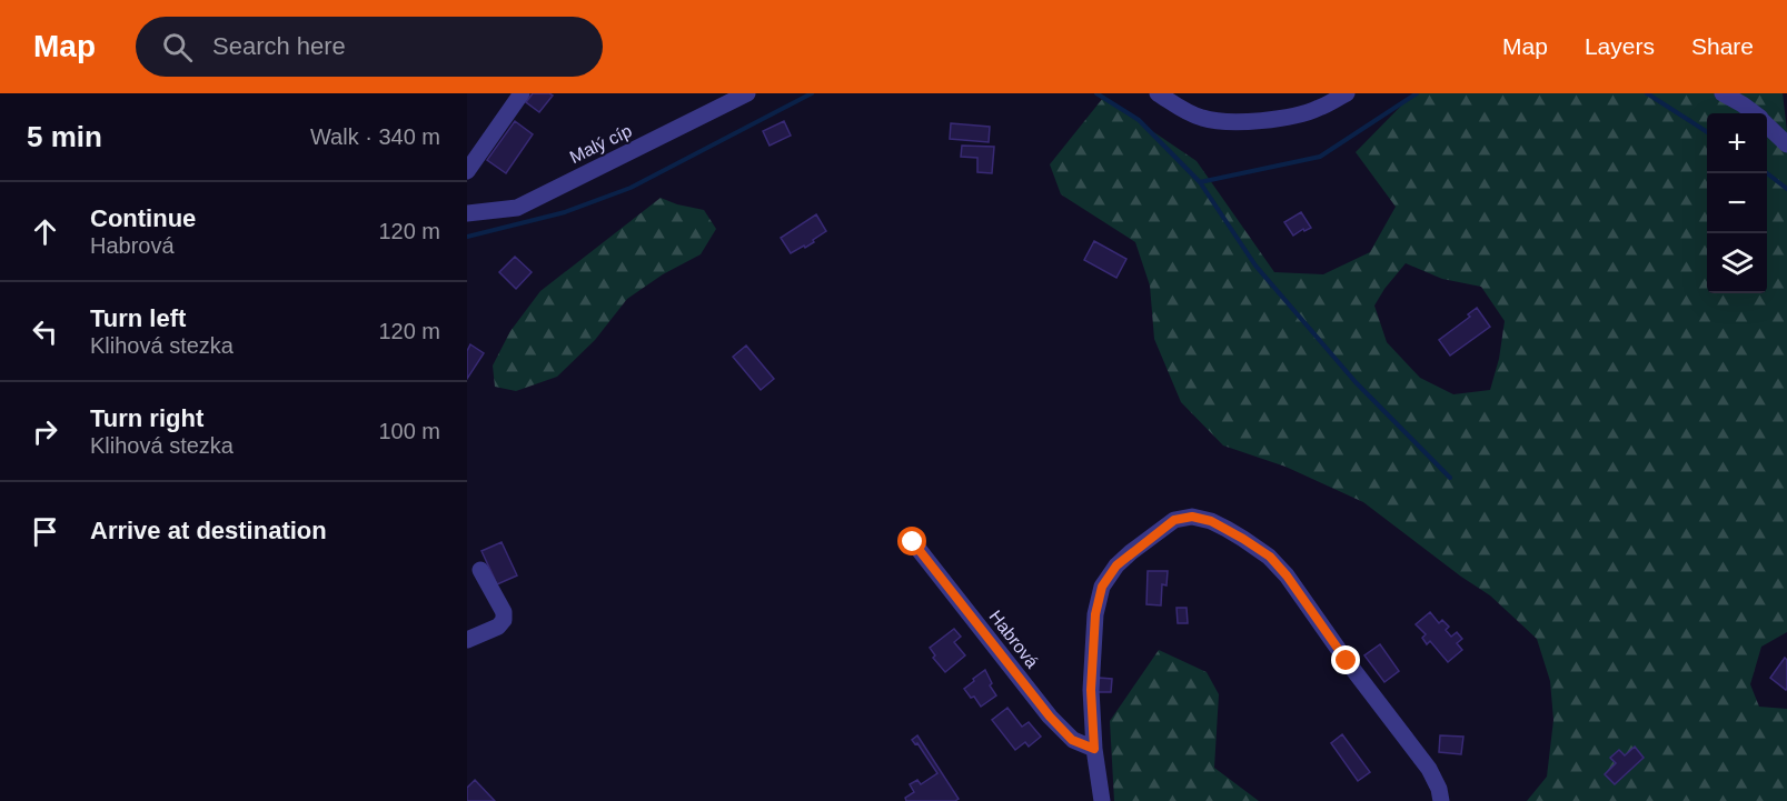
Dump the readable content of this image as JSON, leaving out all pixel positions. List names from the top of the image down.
{
  "streets": {
    "street": ["Malý cíp", "Habrová"]
  },
  "page": {
    "header": "Map",
    "search": "Search here",
    "nav": ["Map", "Layers", "Share"],
    "heading": ["5 min", "Walk · 340 m"],
    "map_buttons": ["+", "−"],
    "list": [
      ["Continue", "Habrová", "120 m"],
      ["Turn left", "Klihová stezka", "120 m"],
      ["Turn right", "Klihová stezka", "100 m"],
      "Arrive at destination"
    ]
  }
}
